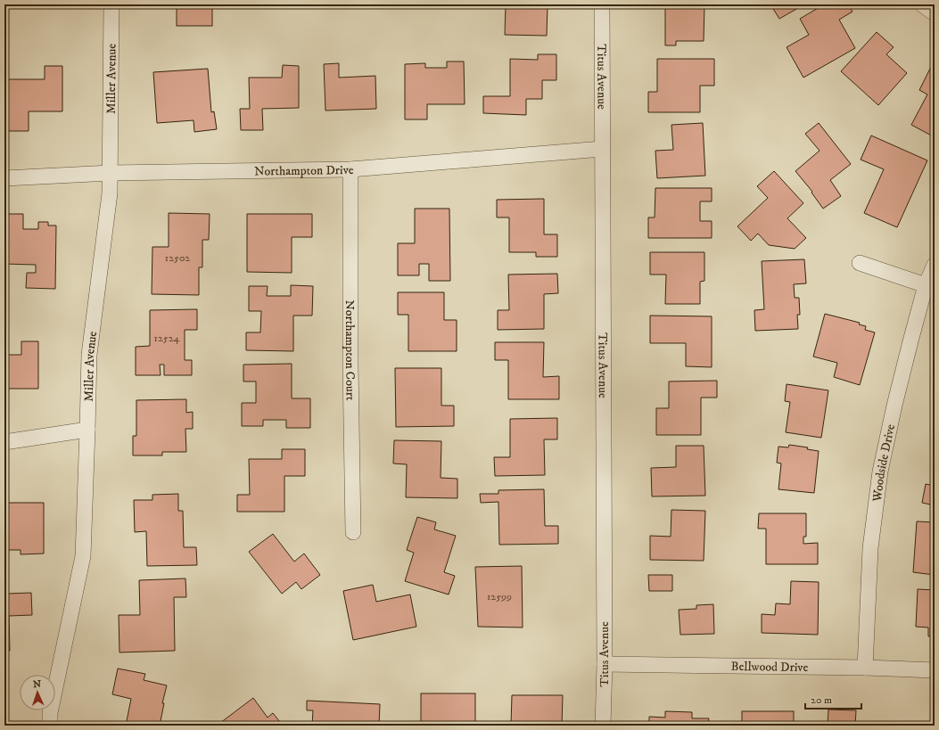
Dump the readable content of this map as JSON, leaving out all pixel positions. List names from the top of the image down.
{
  "streets": {
    "street": [
      "Titus Avenue",
      "Miller Avenue",
      "Northampton Drive",
      "Northampton Court",
      "Woodside Drive",
      "Bellwood Drive"
    ]
  },
  "crossings": [
    ["Titus Avenue", "Northampton Drive"],
    ["Titus Avenue", "Bellwood Drive"],
    ["Miller Avenue", "Northampton Drive"],
    ["Northampton Drive", "Northampton Court"],
    ["Woodside Drive", "Bellwood Drive"]
  ],
  "house_numbers": ["12502", "12524", "12599"],
  "scale_bar": "20 m",
  "north": "top"
}
